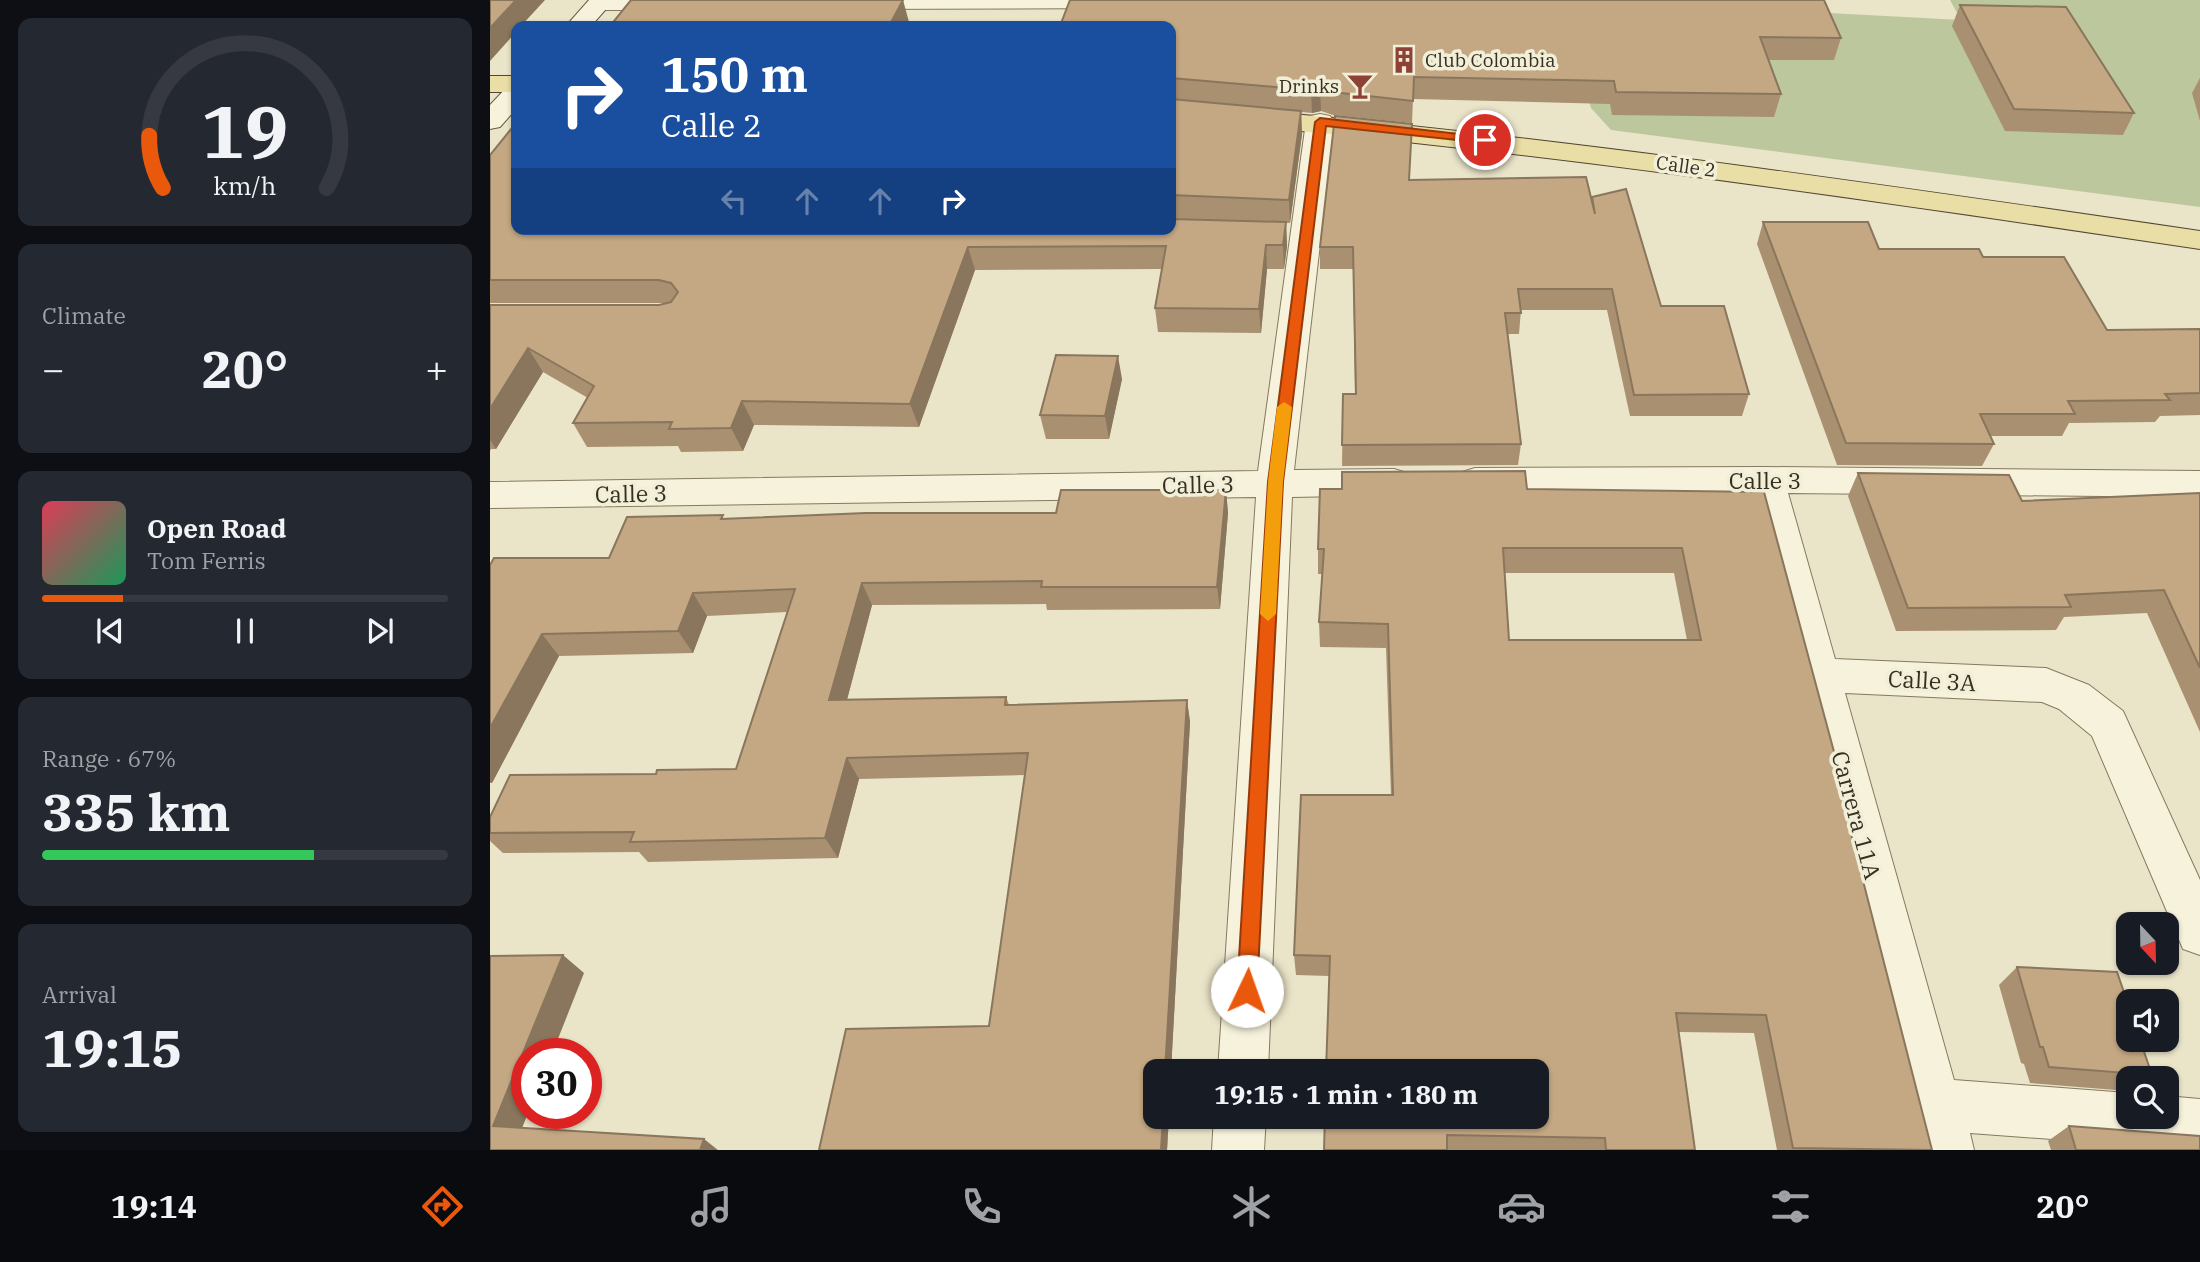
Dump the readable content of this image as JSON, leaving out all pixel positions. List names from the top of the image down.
{
  "streets": {
    "main road": ["Calle 2"],
    "street": ["Calle 3", "Calle 3A", "Carrera 11A"]
  },
  "crossings": [
    ["Calle 3", "Carrera 11A"],
    ["Calle 3A", "Carrera 11A"]
  ],
  "places": {
    "building": ["Club Colombia"],
    "bar": ["Drinks"]
  },
  "north": "bottom",
  "page": {
    "turn": ["150 m", "Calle 2"],
    "tile": [
      "Climate",
      ["Range · 67%", "335 km"],
      ["Arrival", "19:15"]
    ],
    "heat": ["−", "20°", "+"],
    "song": ["Open Road", "Tom Ferris"],
    "limit": "30",
    "trip": "19:15 · 1 min · 180 m",
    "tabs": ["19:14", "20°"],
    "gauge": ["19", "km/h"]
  }
}
